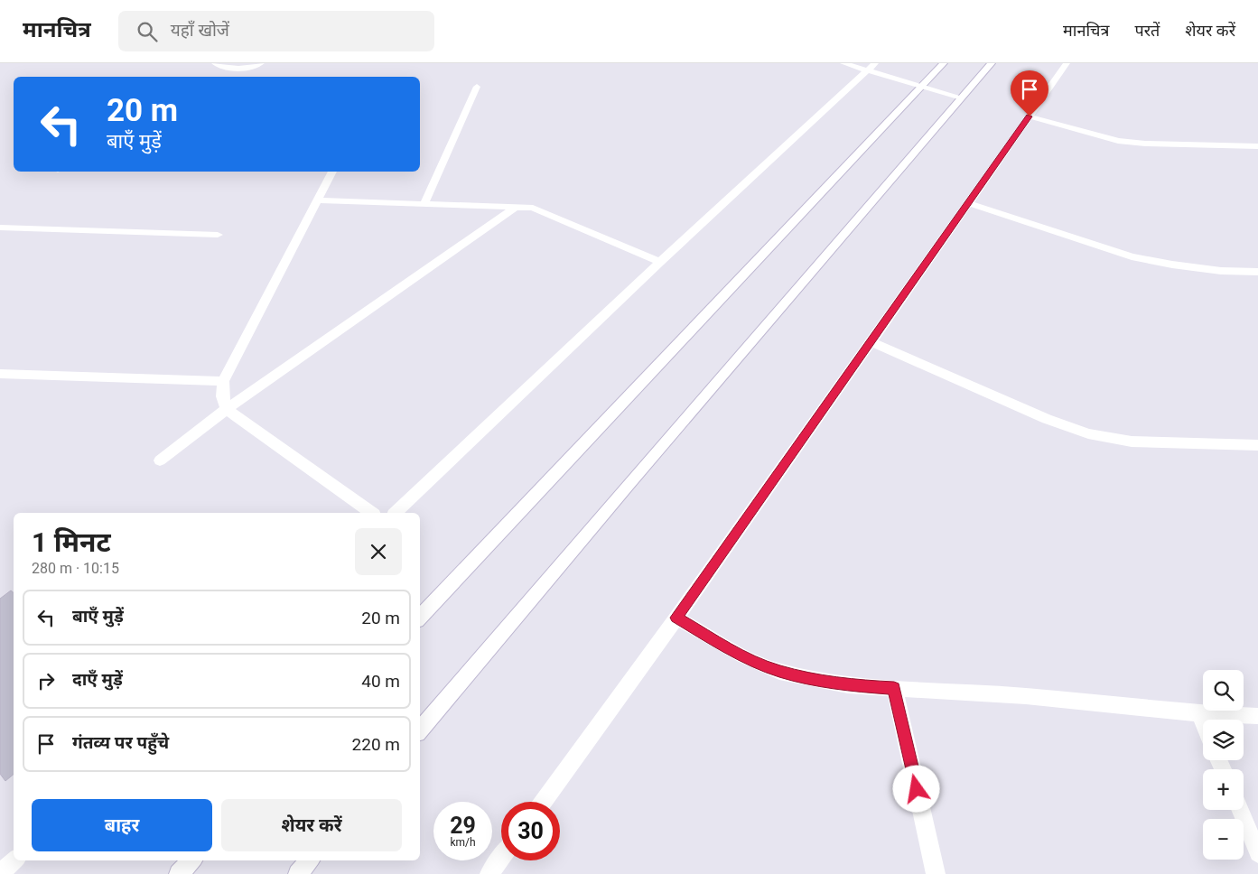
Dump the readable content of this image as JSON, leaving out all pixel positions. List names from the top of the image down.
{
  "page": {
    "header": "मानचित्र",
    "search": "यहाँ खोजें",
    "nav": ["मानचित्र", "परतें", "शेयर करें"],
    "turn": ["20 m", "बाएँ मुड़ें"],
    "heading": ["1 मिनट", "280 m · 10:15"],
    "list": [
      {
        "name": "बाएँ मुड़ें",
        "value": "20 m"
      },
      {
        "name": "दाएँ मुड़ें",
        "value": "40 m"
      },
      {
        "name": "गंतव्य पर पहुँचे",
        "value": "220 m"
      }
    ],
    "map_buttons": ["+", "−"],
    "buttons": ["बाहर", "शेयर करें"],
    "speed": "29 km/h",
    "limit": "30"
  }
}
